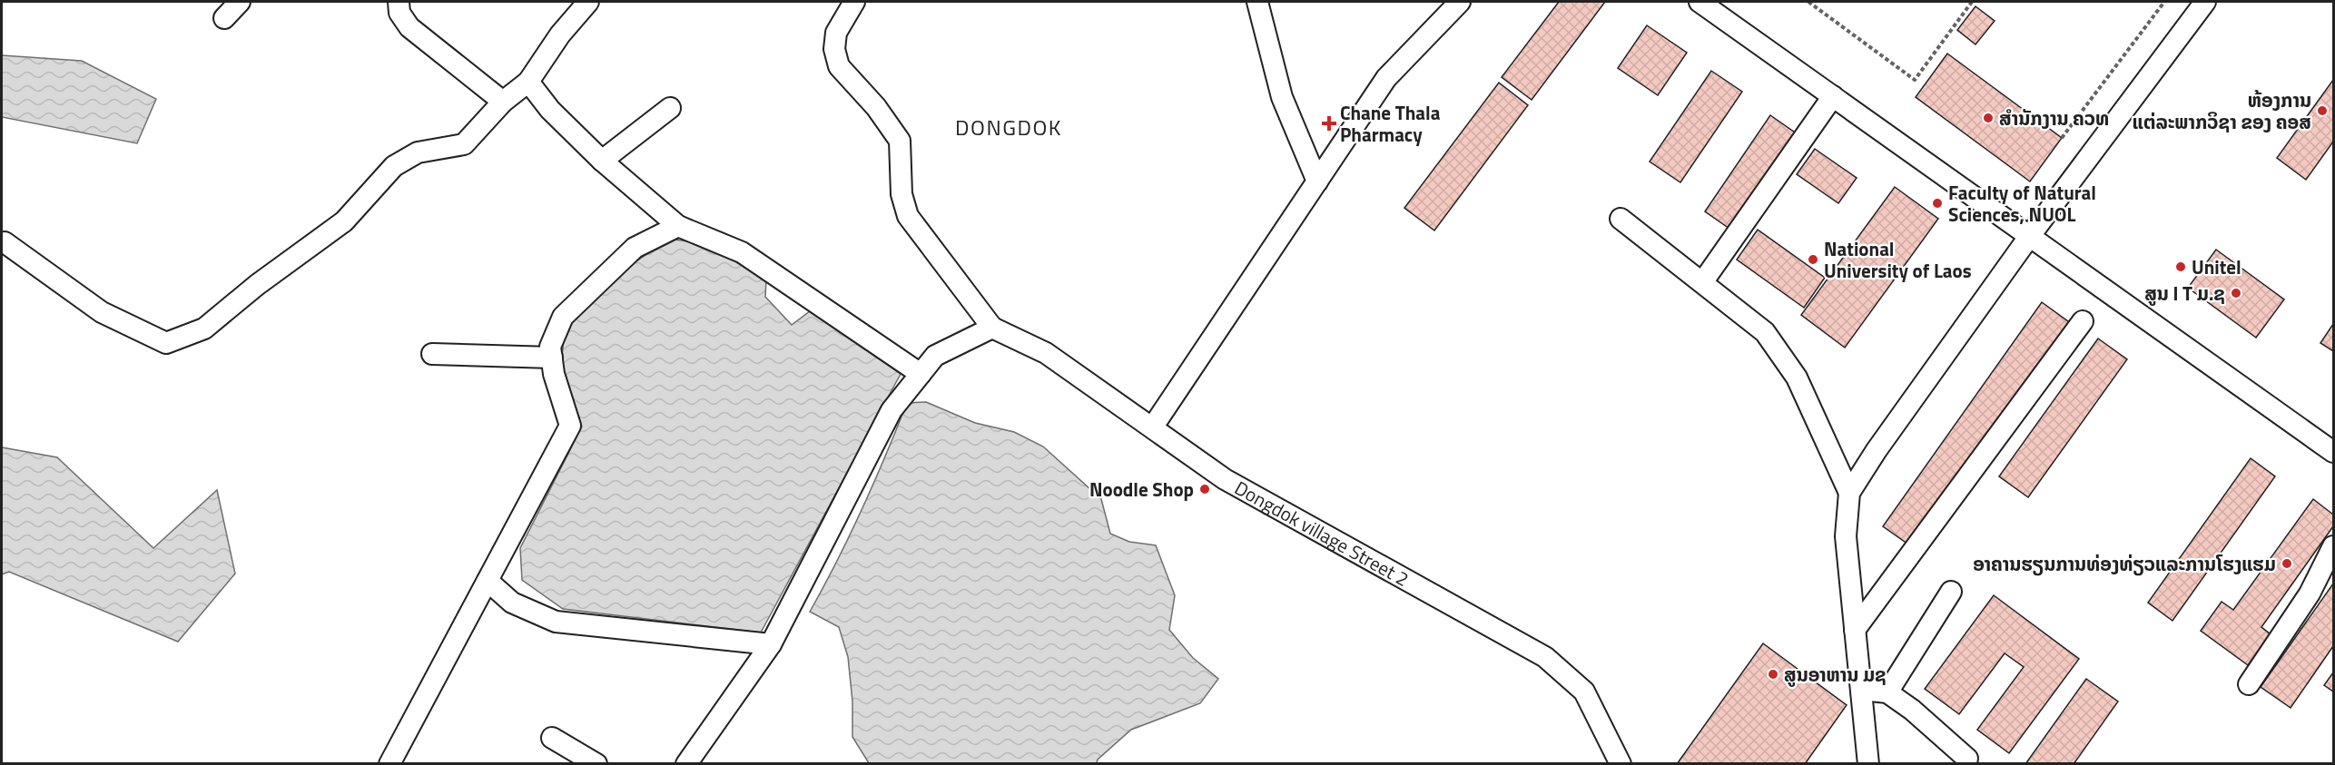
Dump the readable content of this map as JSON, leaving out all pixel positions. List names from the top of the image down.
{
  "streets": {
    "street": ["Dongdok village Street 2"]
  },
  "districts": ["DONGDOK"],
  "places": {
    "other": [
      "ຫ້ອງການ ແຕ່ລະພາກວິຊາ ຂອງ ຄອສ",
      "ສຳນັກງານ ຄວທ",
      "Faculty of Natural Sciences, NUOL",
      "National University of Laos",
      "Unitel",
      "ສູນ I T ມ.ຊ",
      "Noodle Shop",
      "ອາຄານຮຽນການທ່ອງທ່ຽວແລະການໂຮງແຮມ",
      "ສູນອາຫານ ມຊ"
    ],
    "health": ["Chane Thala Pharmacy"]
  }
}
